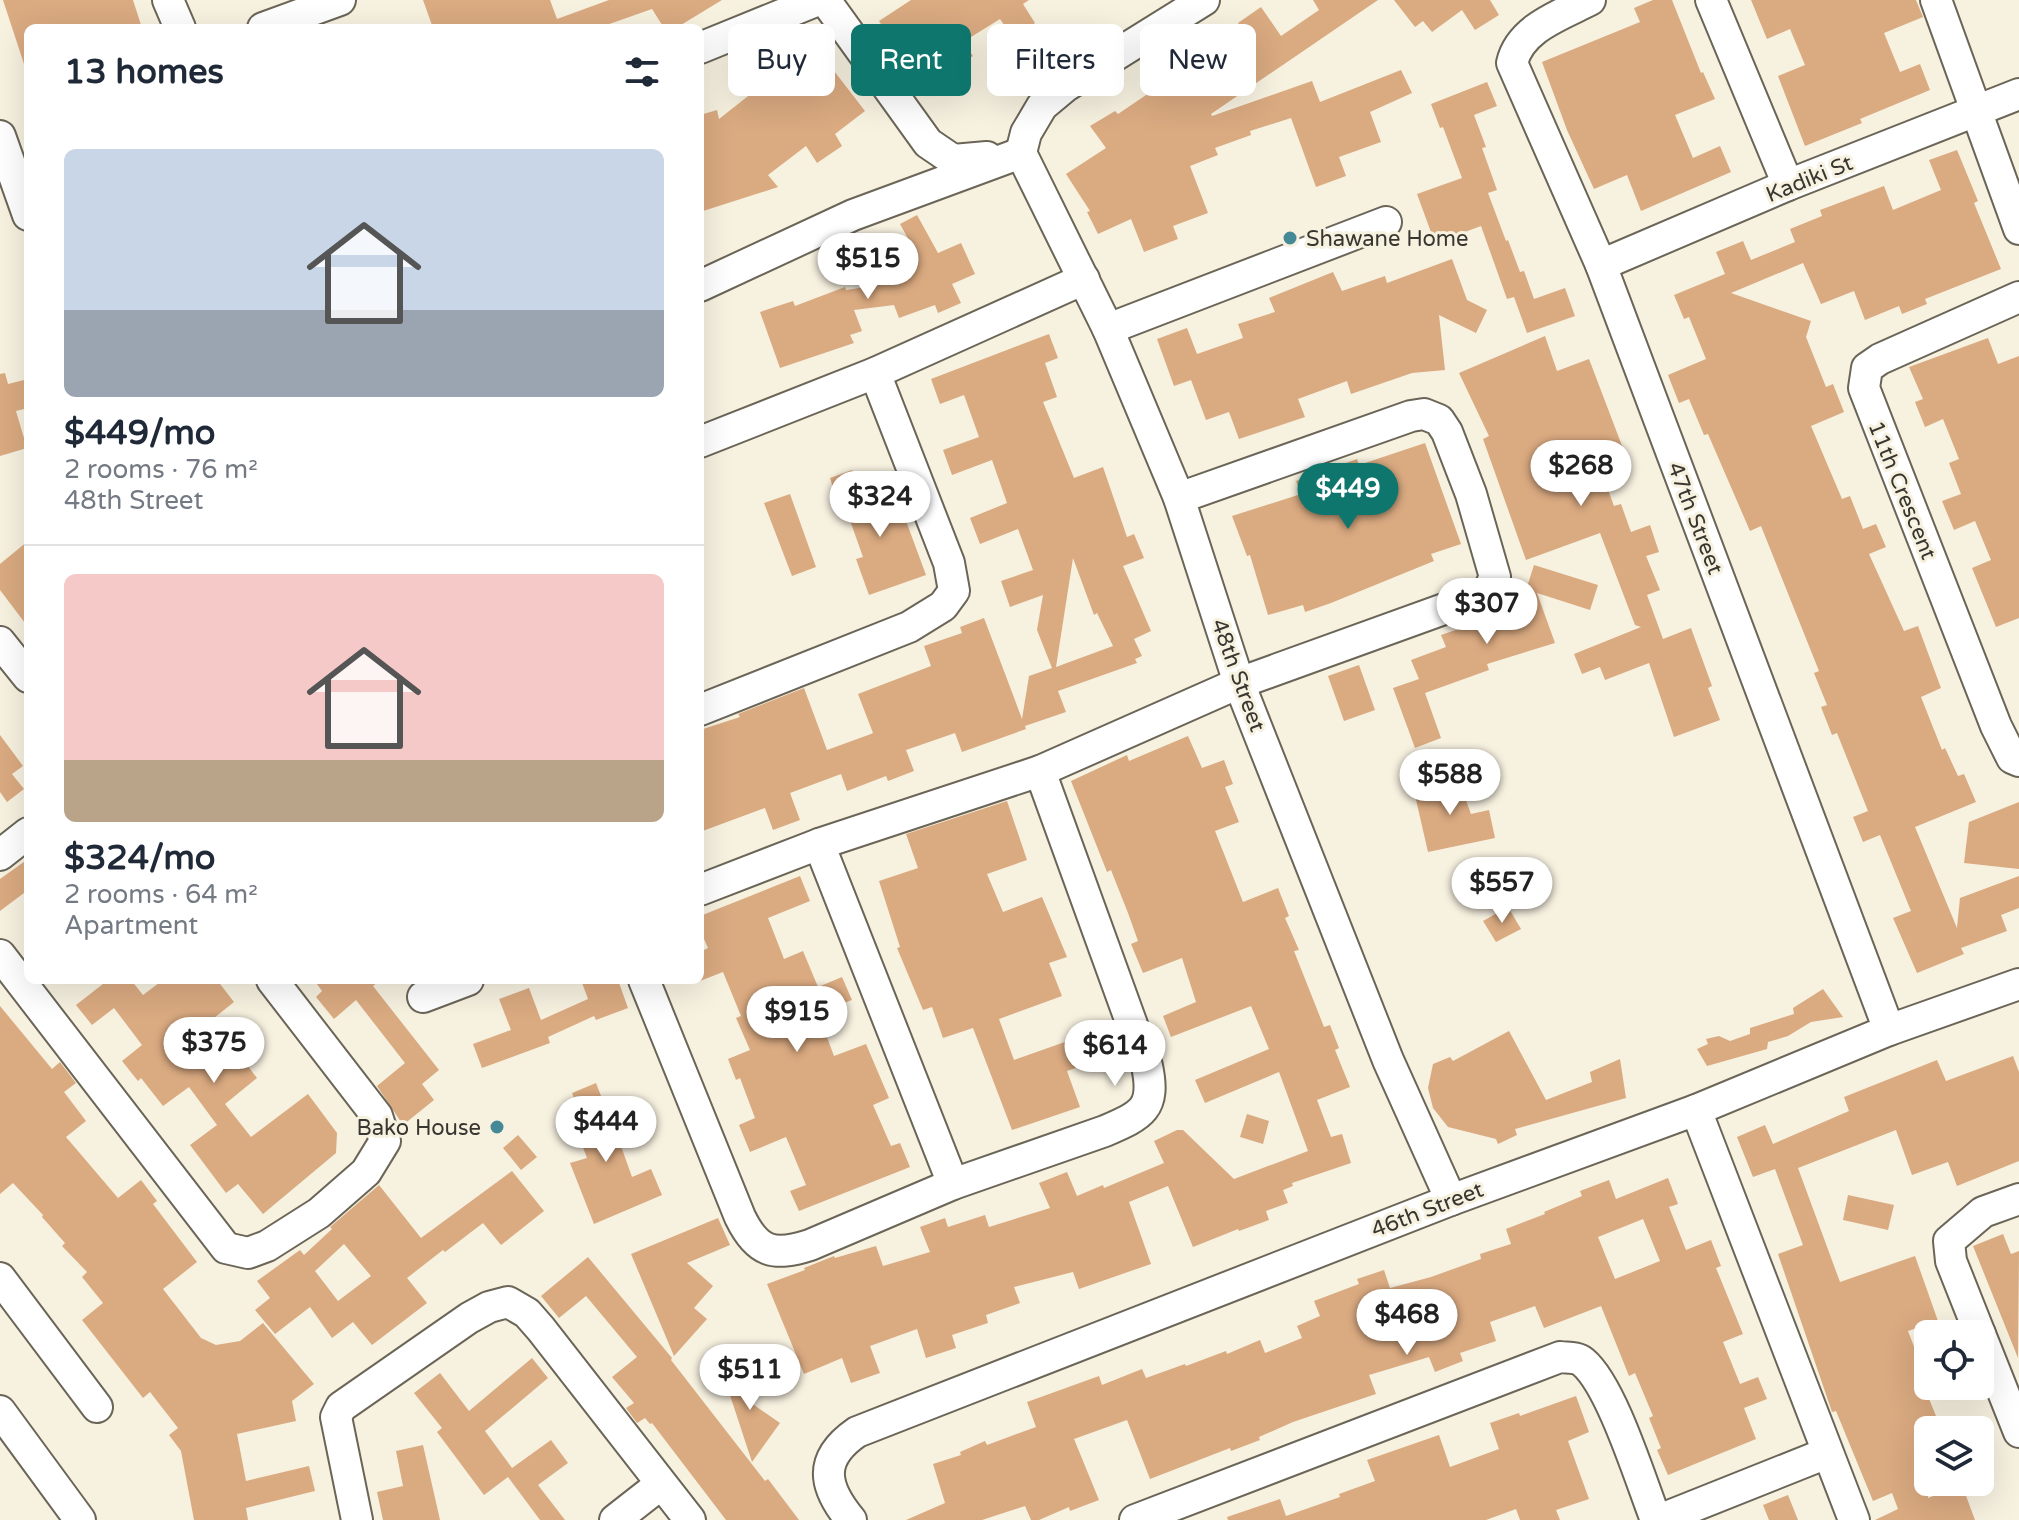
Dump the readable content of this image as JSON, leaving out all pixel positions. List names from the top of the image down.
{
  "streets": {
    "street": [
      "Kadiki St",
      "11th Crescent",
      "47th Street",
      "48th Street",
      "46th Street"
    ]
  },
  "crossings": [
    ["Kadiki St", "47th Street"],
    ["47th Street", "46th Street"],
    ["48th Street", "46th Street"]
  ],
  "places": ["Shawane Home", "Bako House"],
  "page": {
    "chip": [
      "Buy",
      "Rent",
      "Filters",
      "New"
    ],
    "heading": "13 homes",
    "list": [
      {
        "name": "$449/mo",
        "note": "2 rooms · 76 m² · 48th Street"
      },
      {
        "name": "$324/mo",
        "note": "2 rooms · 64 m² · Apartment"
      }
    ],
    "price": [
      "$515",
      "$268",
      "$449",
      "$324",
      "$307",
      "$588",
      "$557",
      "$915",
      "$375",
      "$614",
      "$444",
      "$468",
      "$511"
    ]
  }
}
